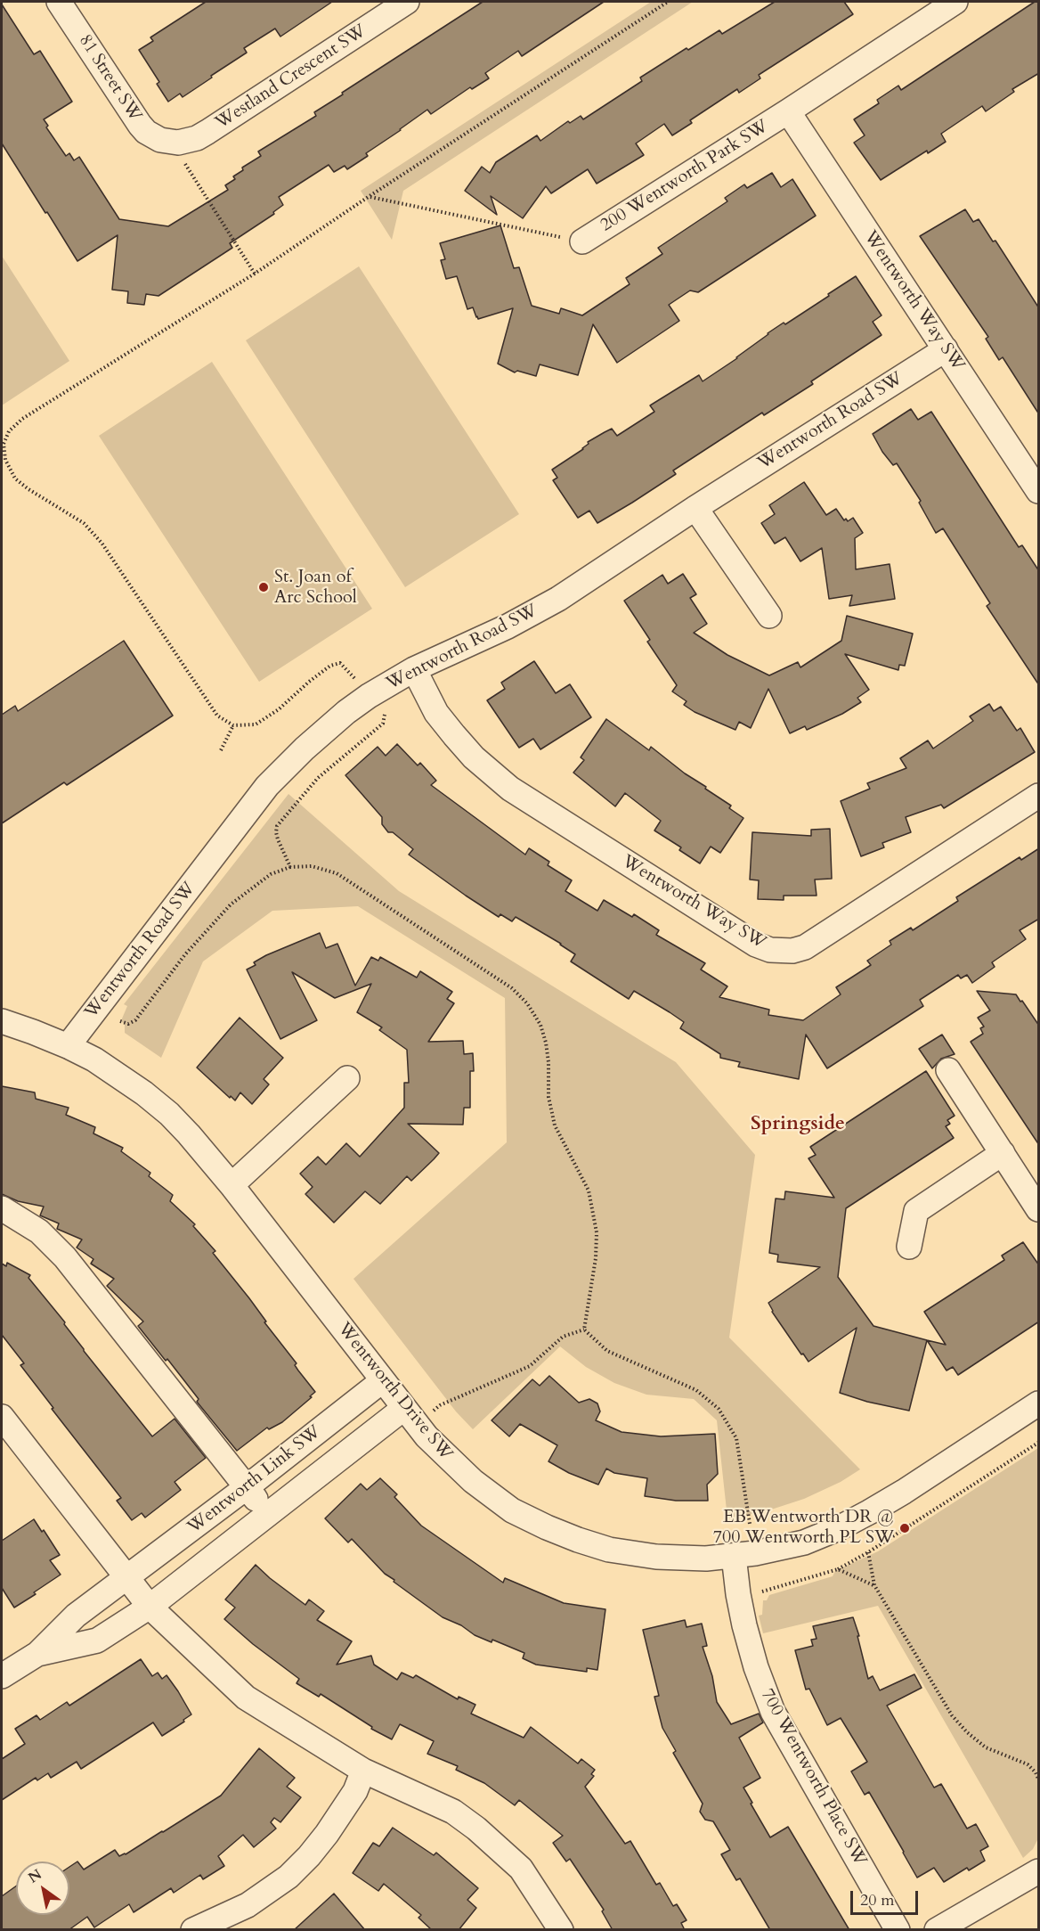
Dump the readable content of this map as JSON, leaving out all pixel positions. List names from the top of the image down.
{
  "streets": {
    "street": [
      "Westland Crescent SW",
      "81 Street SW",
      "200 Wentworth Park SW",
      "Wentworth Way SW",
      "Wentworth Road SW",
      "Wentworth Drive SW",
      "Wentworth Link SW",
      "700 Wentworth Place SW"
    ]
  },
  "crossings": [
    ["Westland Crescent SW", "81 Street SW"],
    ["200 Wentworth Park SW", "Wentworth Way SW"],
    ["Wentworth Way SW", "Wentworth Road SW"],
    ["Wentworth Road SW", "Wentworth Drive SW"],
    ["Wentworth Drive SW", "Wentworth Link SW"],
    ["Wentworth Drive SW", "700 Wentworth Place SW"]
  ],
  "districts": ["Springside"],
  "places": ["St. Joan of Arc School", "EB Wentworth DR @ 700 Wentworth PL SW"],
  "scale_bar": "20 m",
  "north": "top left"
}
